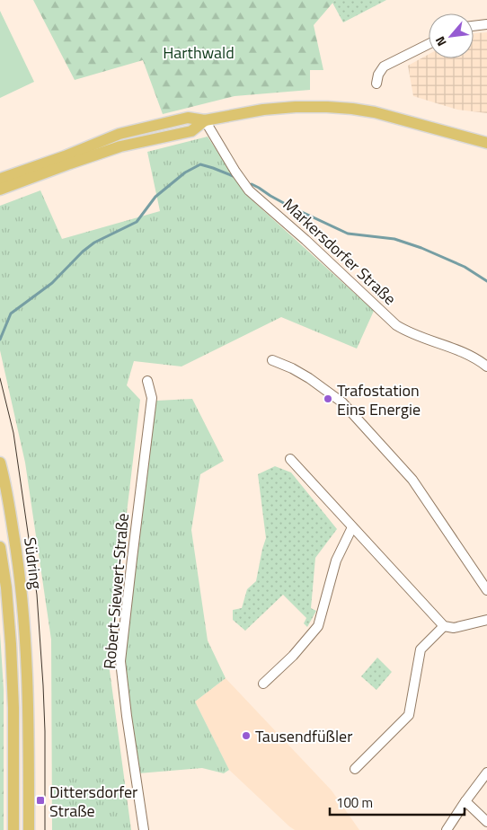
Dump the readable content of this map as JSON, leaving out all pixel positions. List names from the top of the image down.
{
  "streets": {
    "main road": ["Südring"],
    "street": ["Markersdorfer Straße", "Robert-Siewert-Straße"]
  },
  "parks": ["Harthwald"],
  "places": {
    "other": ["Trafostation Eins Energie", "Tausendfüßler"],
    "transit": ["Dittersdorfer Straße"]
  },
  "scale_bar": "100 m",
  "north": "bottom left"
}
